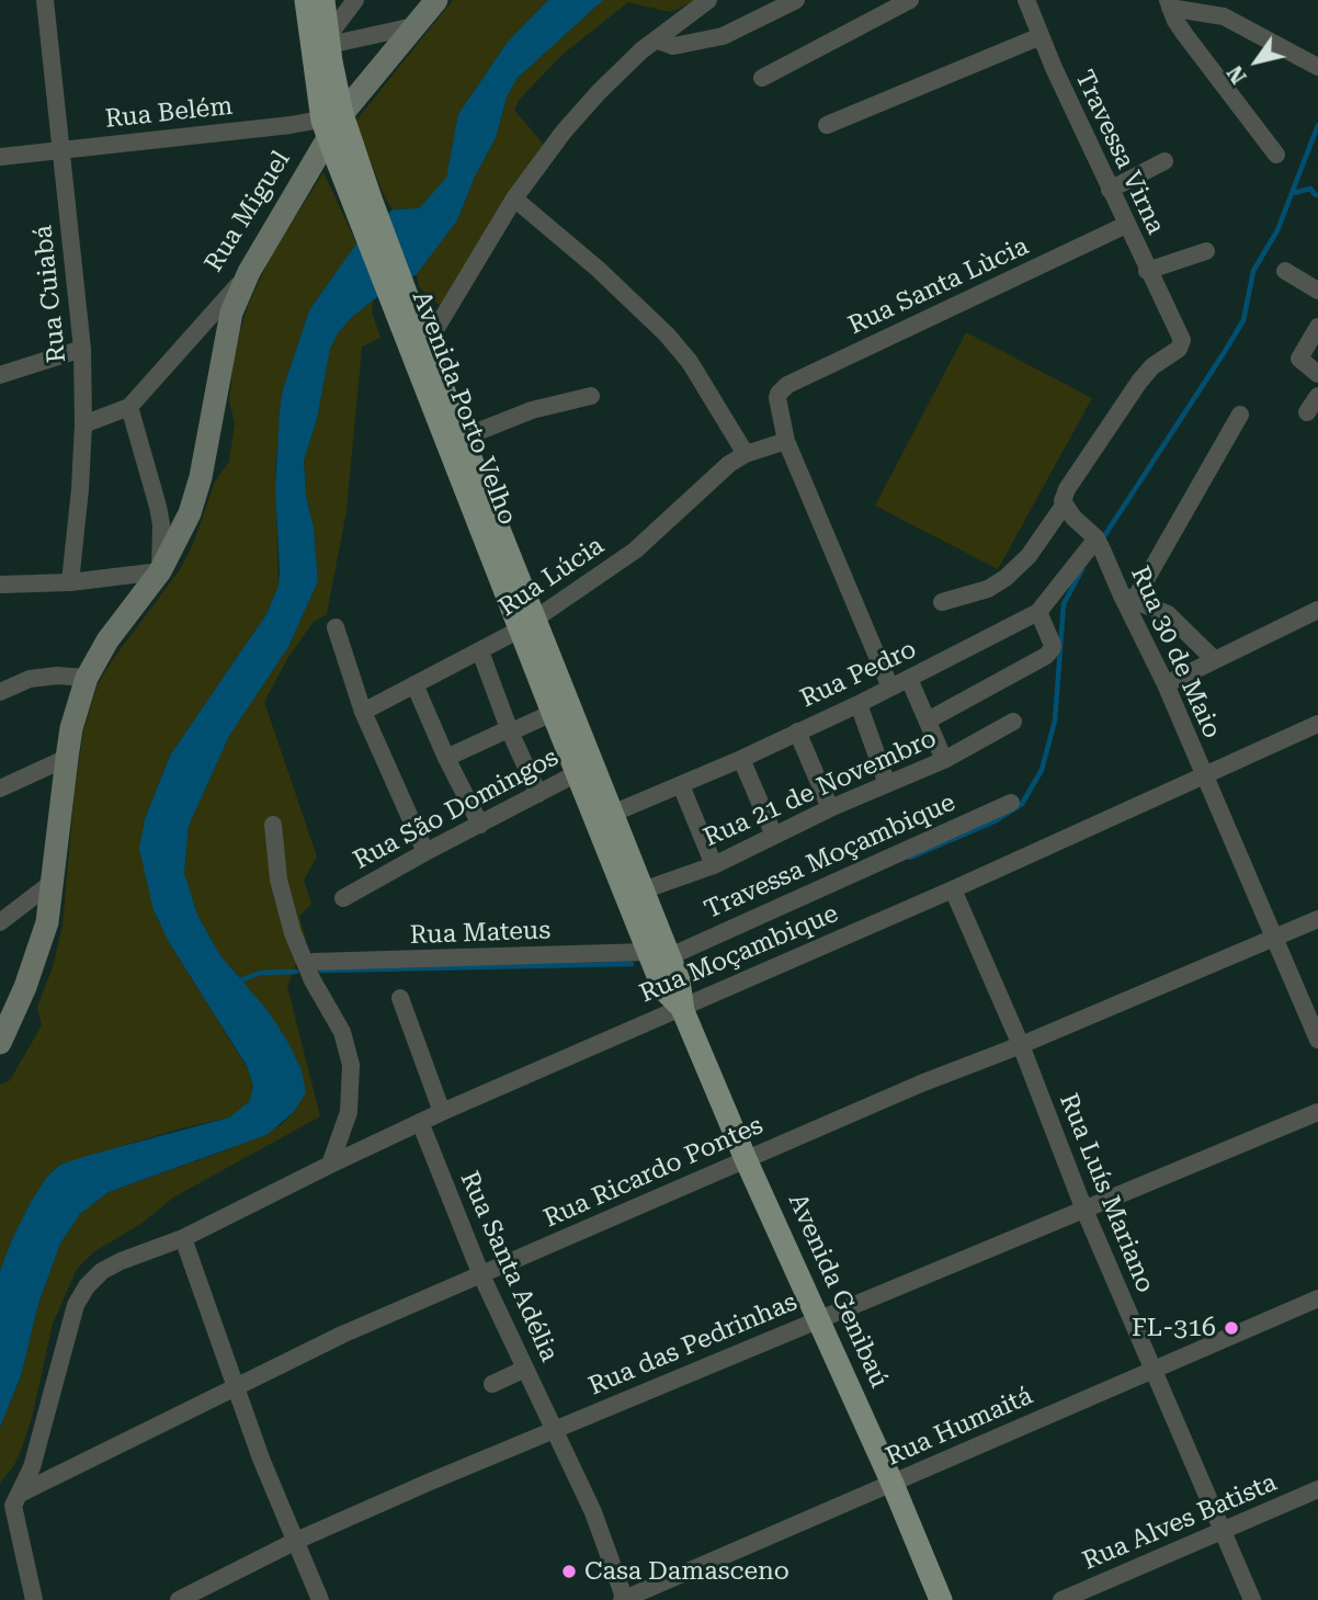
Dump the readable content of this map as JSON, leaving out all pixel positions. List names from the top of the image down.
{
  "streets": {
    "main road": ["Rua Miguel", "Avenida Porto Velho", "Avenida Genibaú"],
    "street": [
      "Rua Belém",
      "Travessa Virna",
      "Rua Santa Lùcia",
      "Rua Cuiabá",
      "Rua Lúcia",
      "Rua 30 de Maio",
      "Rua Pedro",
      "Rua 21 de Novembro",
      "Rua São Domingos",
      "Travessa Moçambique",
      "Rua Mateus",
      "Rua Moçambique",
      "Rua Ricardo Pontes",
      "Rua Luís Mariano",
      "Rua Santa Adélia",
      "Rua das Pedrinhas",
      "Rua Humaitá",
      "Rua Alves Batista"
    ]
  },
  "crossings": [
    ["Rua Belém", "Rua Miguel"],
    ["Rua Belém", "Rua Cuiabá"],
    ["Rua Belém", "Avenida Porto Velho"],
    ["Travessa Virna", "Rua Santa Lùcia"],
    ["Travessa Virna", "Rua 30 de Maio"],
    ["Rua Miguel", "Rua Cuiabá"],
    ["Rua Miguel", "Avenida Porto Velho"],
    ["Avenida Porto Velho", "Rua Lúcia"],
    ["Avenida Porto Velho", "Avenida Genibaú"],
    ["Rua Lúcia", "Avenida Genibaú"],
    ["Rua 30 de Maio", "Rua Pedro"],
    ["Rua 30 de Maio", "Rua Moçambique"],
    ["Rua 30 de Maio", "Rua Ricardo Pontes"],
    ["Rua Pedro", "Avenida Genibaú"],
    ["Rua 21 de Novembro", "Avenida Genibaú"],
    ["Rua São Domingos", "Avenida Genibaú"],
    ["Travessa Moçambique", "Rua Mateus"],
    ["Travessa Moçambique", "Avenida Genibaú"],
    ["Rua Mateus", "Avenida Genibaú"],
    ["Rua Moçambique", "Rua Ricardo Pontes"],
    ["Rua Moçambique", "Rua Luís Mariano"],
    ["Rua Moçambique", "Rua Santa Adélia"],
    ["Rua Moçambique", "Avenida Genibaú"],
    ["Rua Ricardo Pontes", "Rua Luís Mariano"],
    ["Rua Ricardo Pontes", "Rua Santa Adélia"],
    ["Rua Ricardo Pontes", "Avenida Genibaú"],
    ["Rua Luís Mariano", "Rua das Pedrinhas"],
    ["Rua Luís Mariano", "Rua Humaitá"],
    ["Rua Luís Mariano", "Rua Alves Batista"],
    ["Rua Santa Adélia", "Rua das Pedrinhas"],
    ["Rua Santa Adélia", "Rua Humaitá"],
    ["Avenida Genibaú", "Rua das Pedrinhas"],
    ["Avenida Genibaú", "Rua Humaitá"]
  ],
  "places": ["FL-316", "Casa Damasceno"],
  "north": "bottom left"
}
